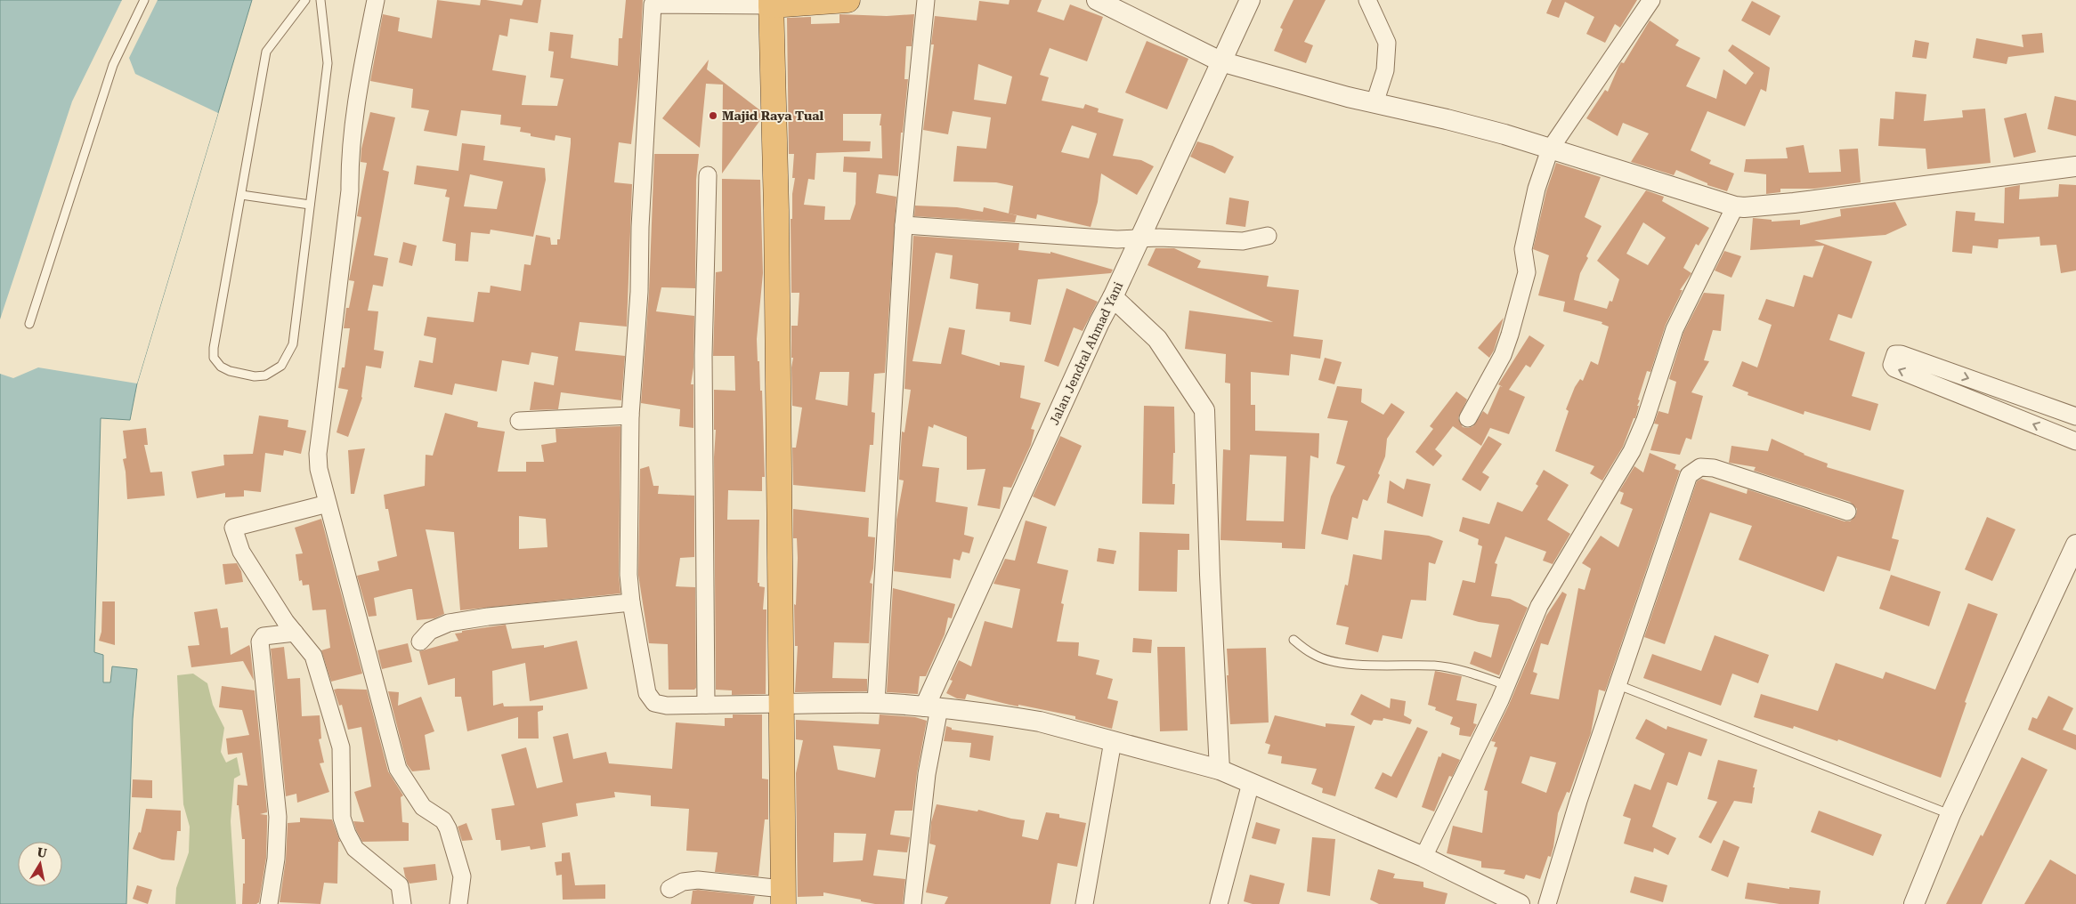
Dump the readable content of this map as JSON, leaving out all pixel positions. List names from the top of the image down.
{
  "streets": {
    "street": ["Jalan Jendral Ahmad Yani"]
  },
  "places": ["Majid Raya Tual"],
  "north": "top"
}
